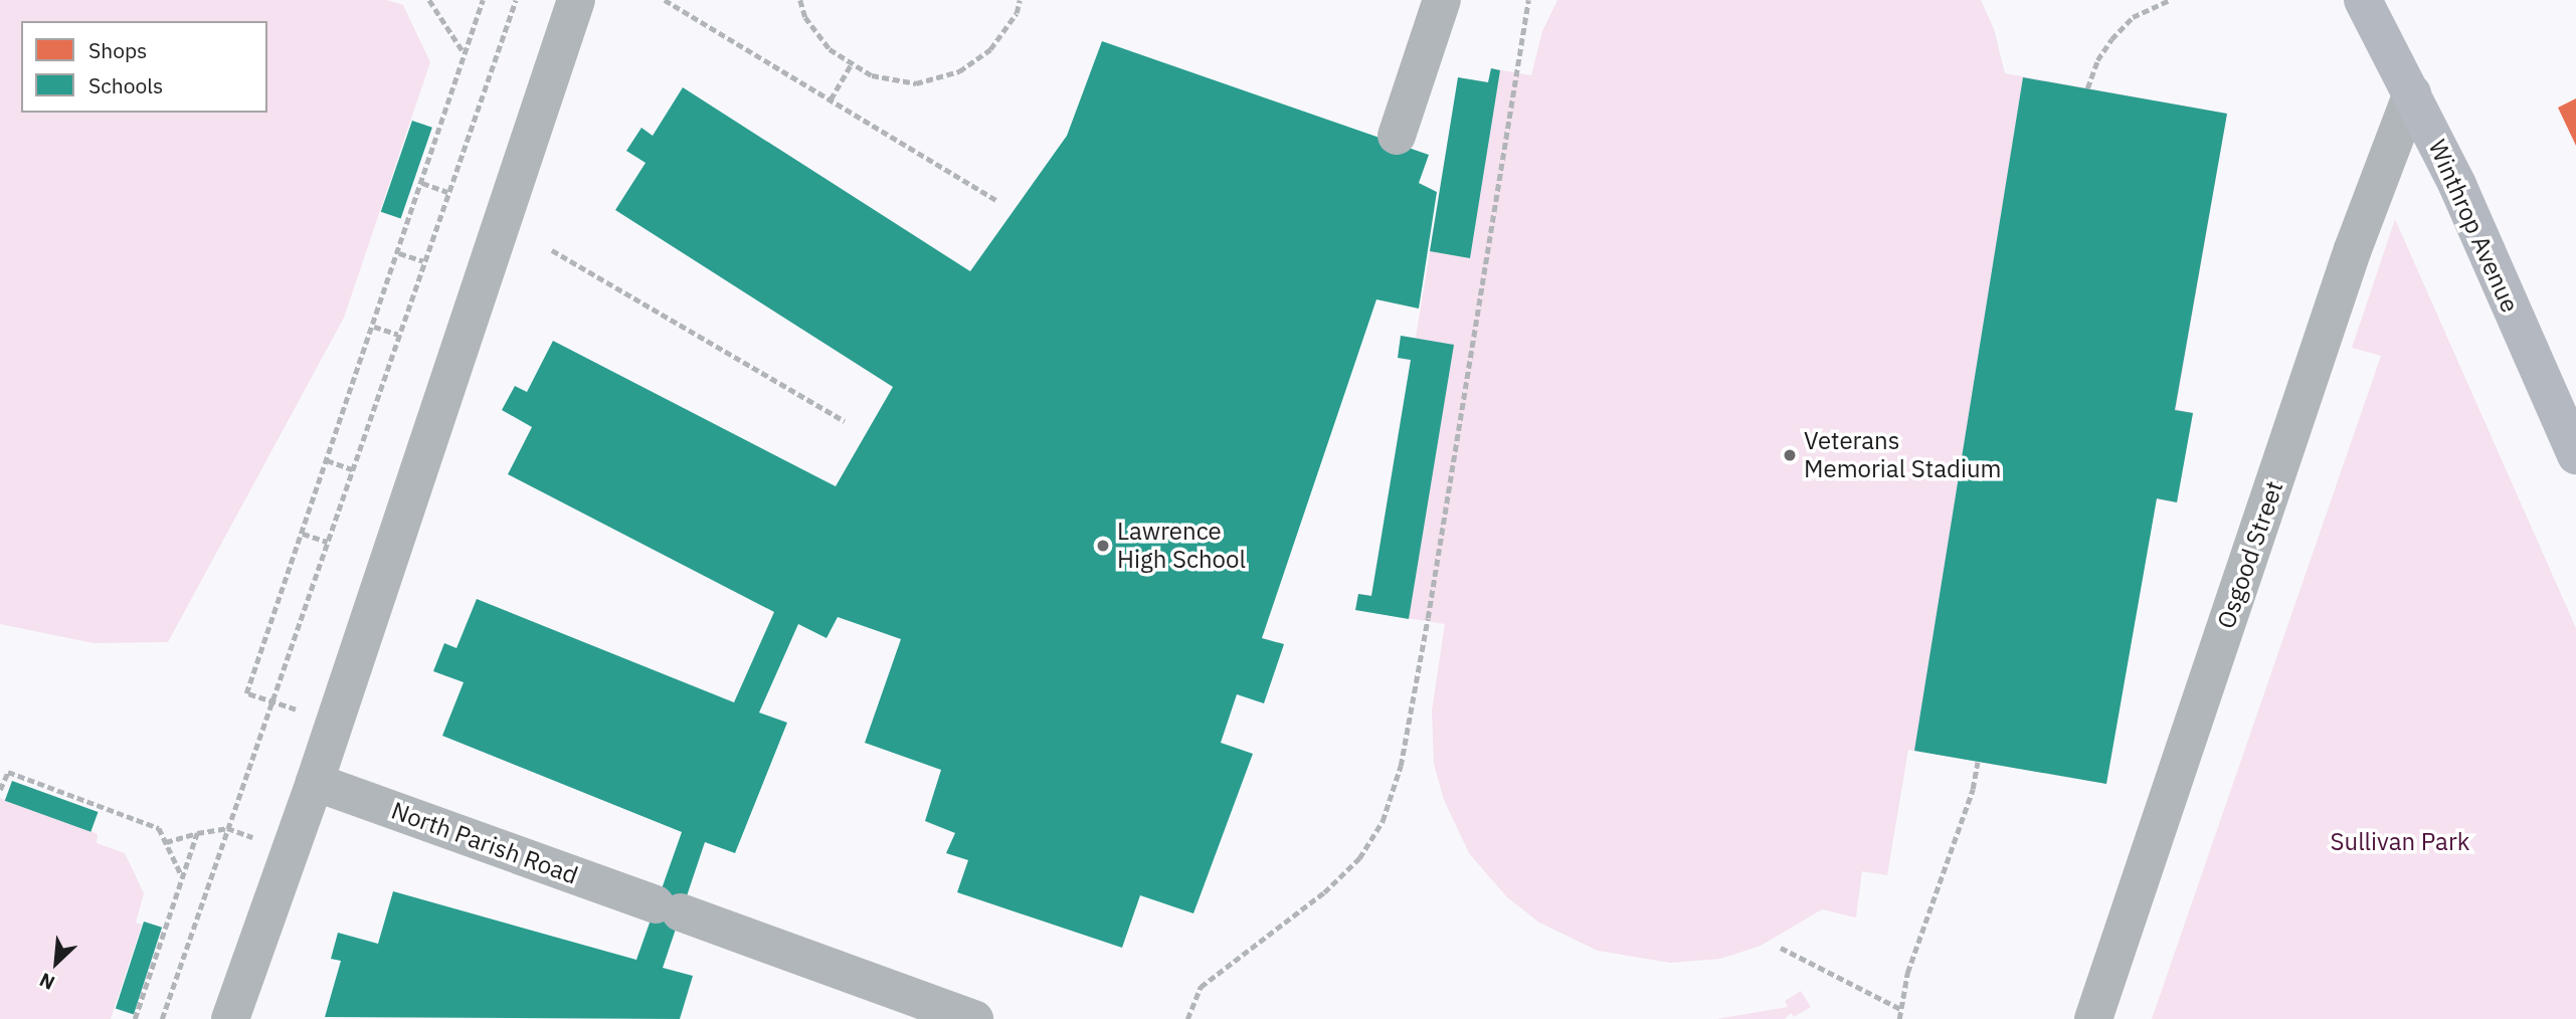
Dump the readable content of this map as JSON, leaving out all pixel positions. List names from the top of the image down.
{
  "streets": {
    "main road": ["Winthrop Avenue"],
    "street": ["Osgood Street", "North Parish Road"]
  },
  "crossings": [
    ["Winthrop Avenue", "Osgood Street"]
  ],
  "parks": ["Sullivan Park"],
  "places": ["Veterans Memorial Stadium", "Lawrence High School"],
  "legend": ["Shops", "Schools"],
  "north": "bottom left"
}
